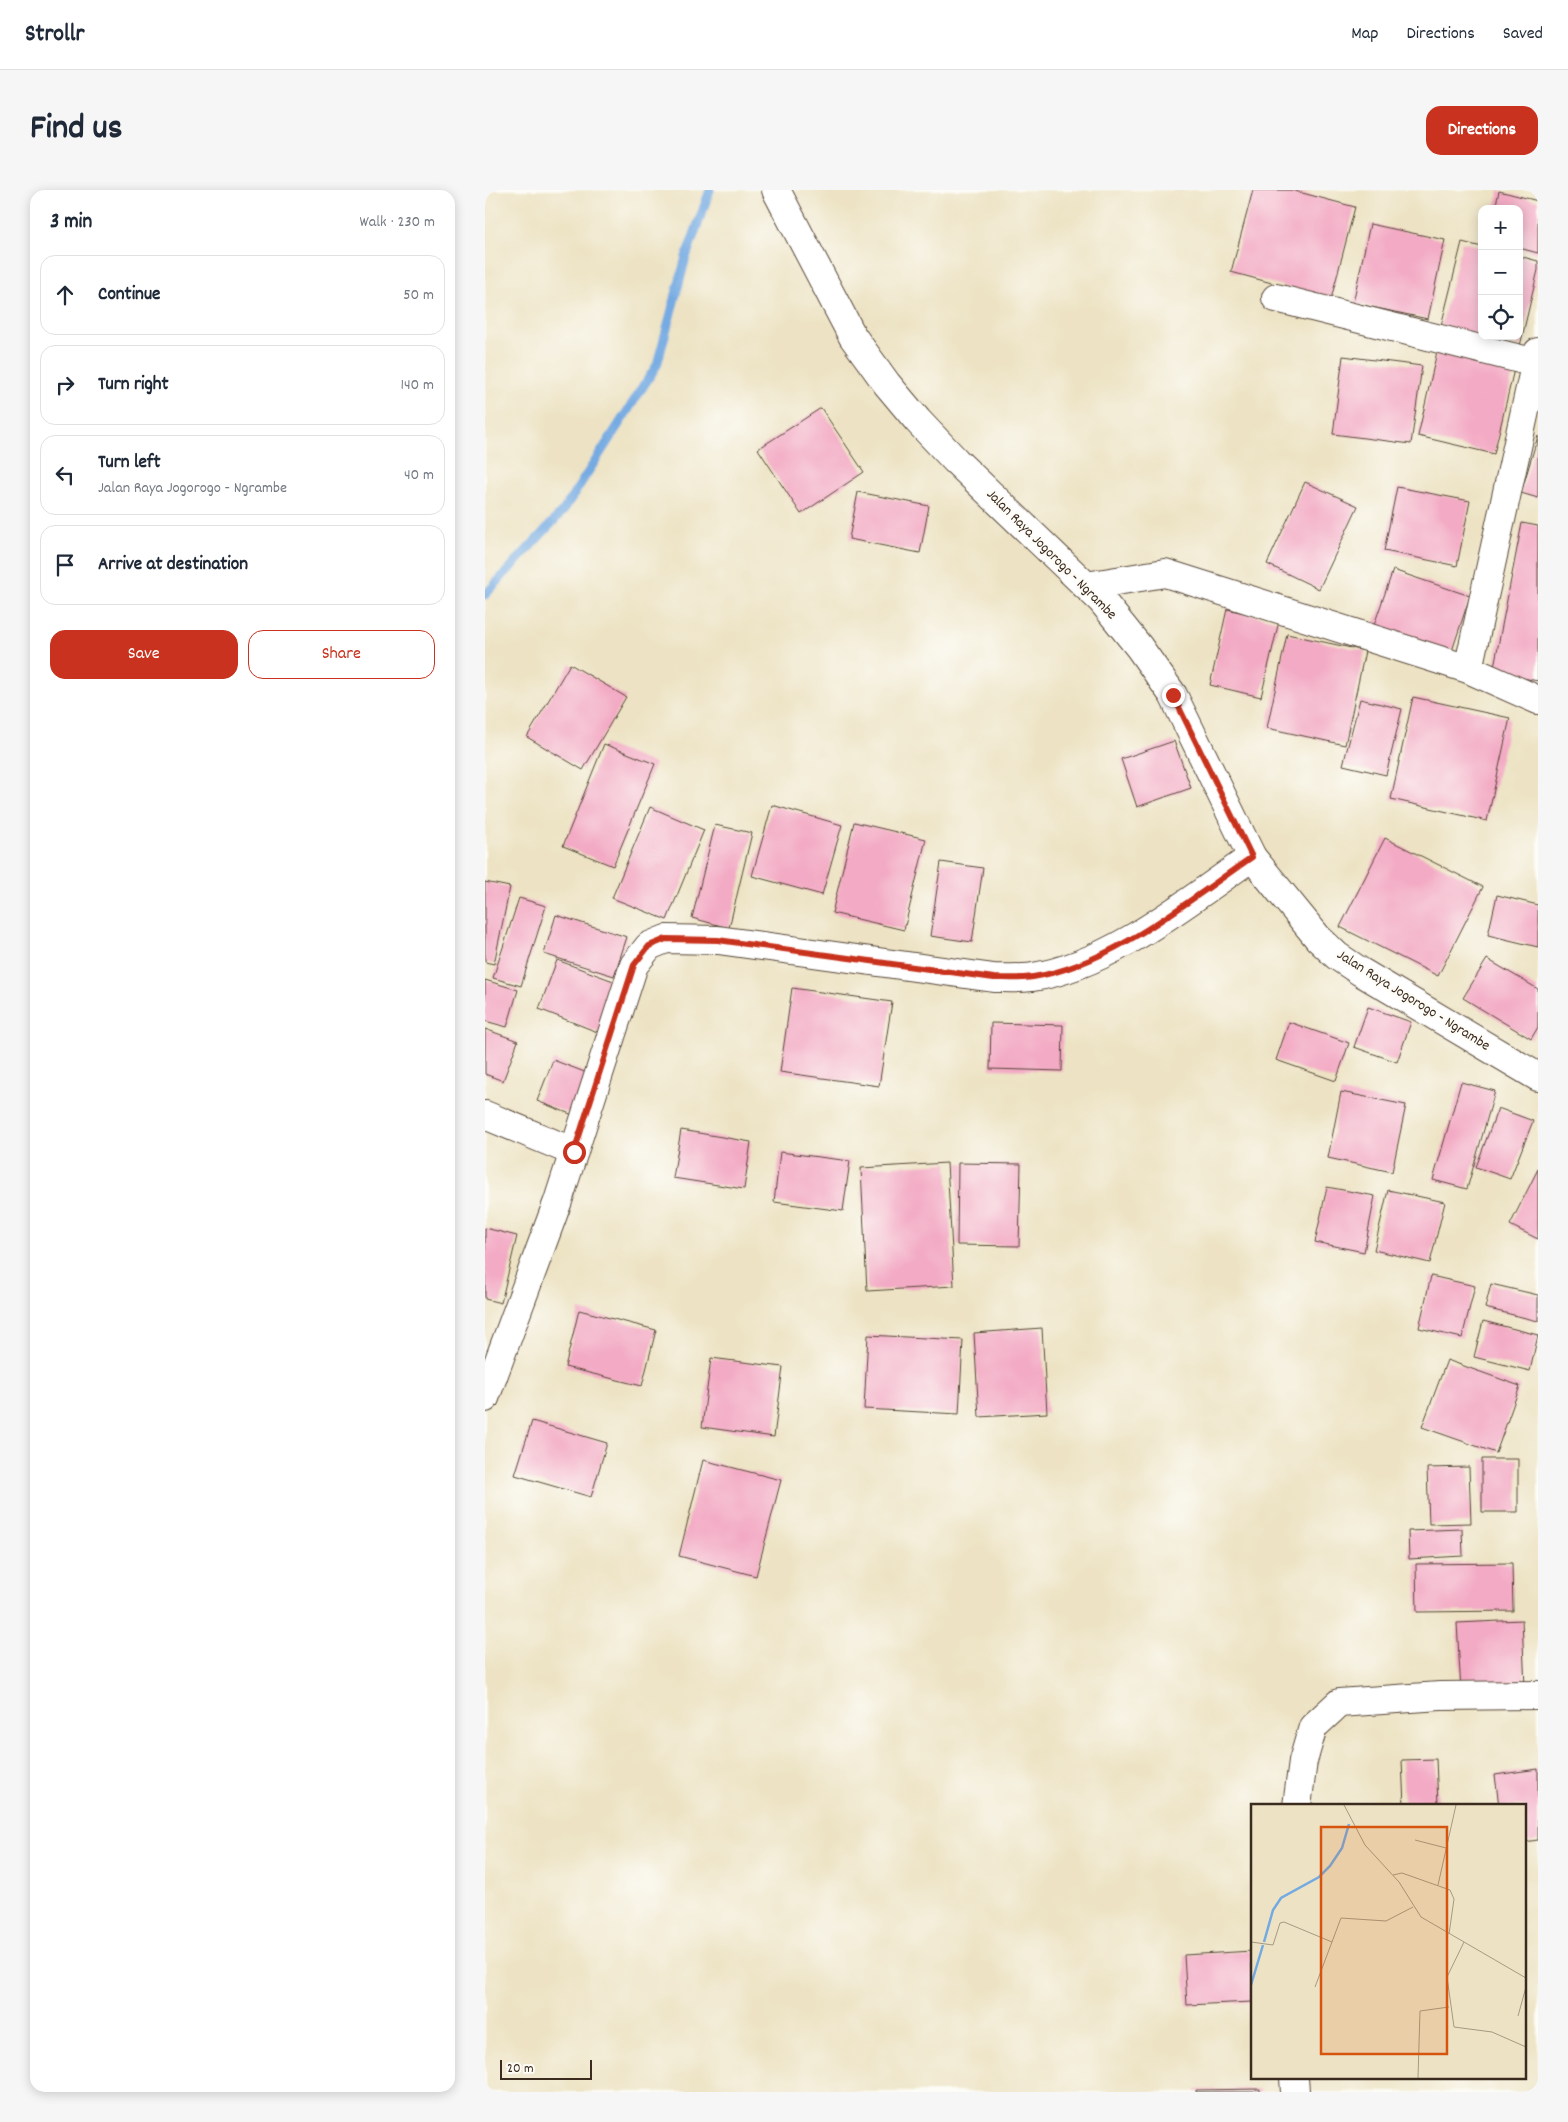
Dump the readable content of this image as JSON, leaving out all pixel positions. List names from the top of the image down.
{
  "streets": {
    "street": ["Jalan Raya Jogorogo - Ngrambe"]
  },
  "scale_bar": "20 m",
  "page": {
    "header": "Strollr",
    "nav": ["Map", "Directions", "Saved"],
    "title": "Find us",
    "buttons": [
      "Directions",
      ["Save", "Share"]
    ],
    "heading": ["3 min", "Walk · 230 m"],
    "map_buttons": ["+", "−"],
    "list": [
      ["Continue", "50 m"],
      ["Turn right", "140 m"],
      ["Turn left", "Jalan Raya Jogorogo - Ngrambe", "40 m"],
      "Arrive at destination"
    ],
    "scale": "20 m"
  }
}
